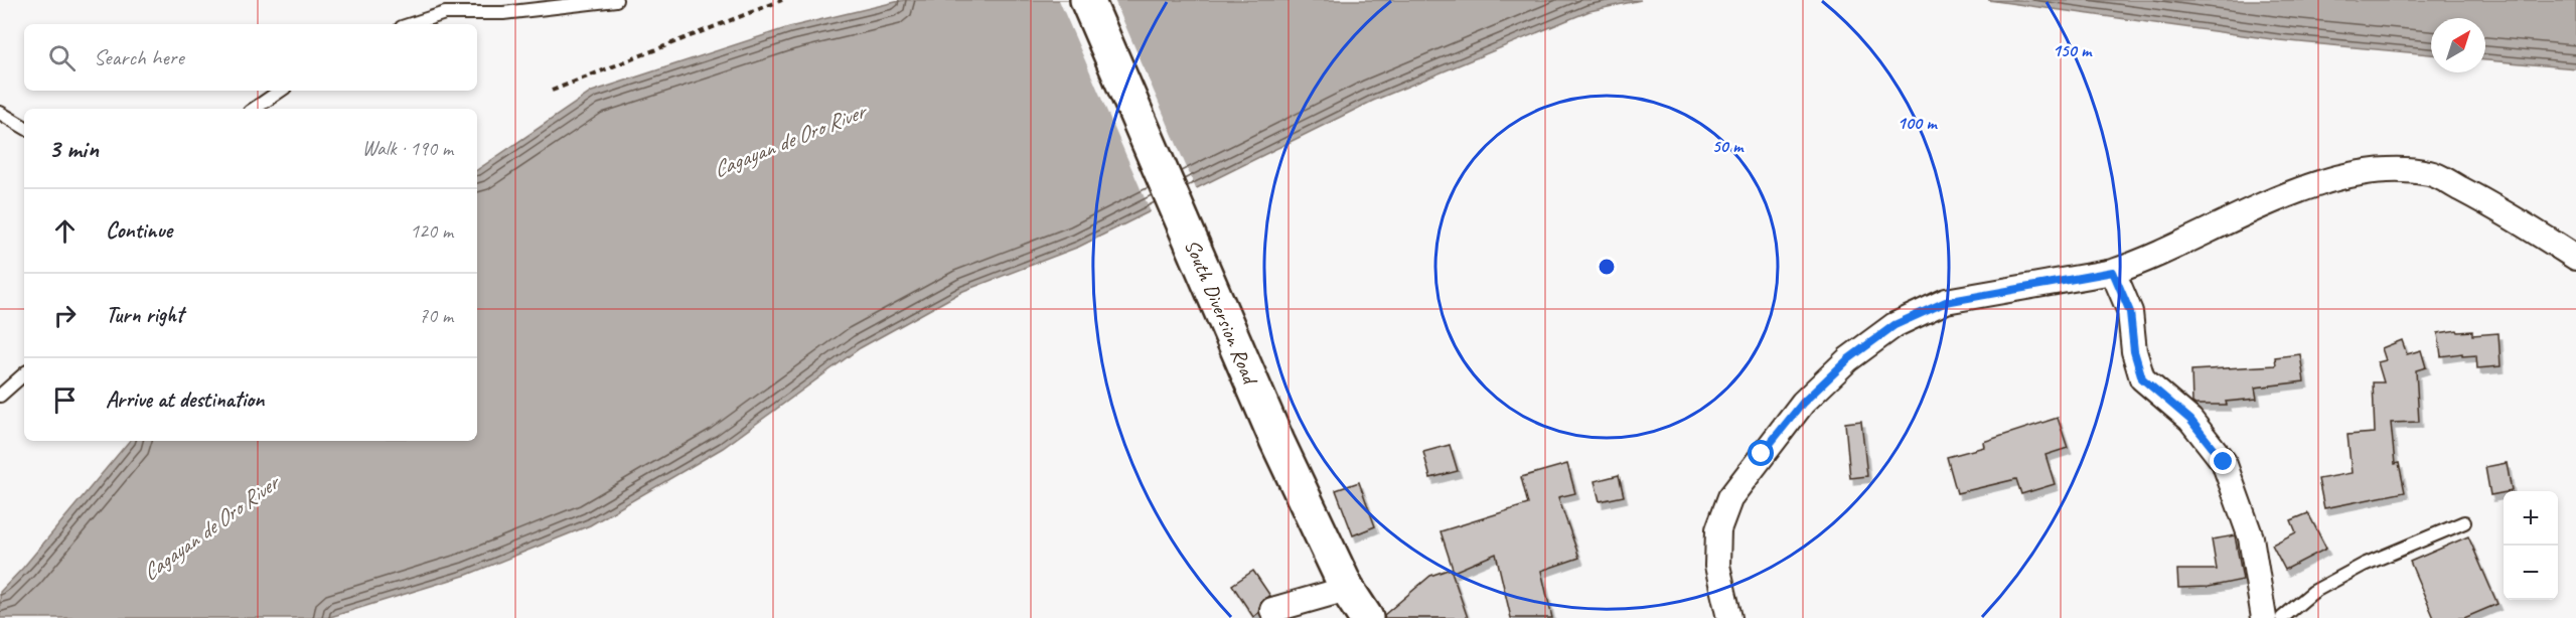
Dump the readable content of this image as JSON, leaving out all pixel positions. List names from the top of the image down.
{
  "streets": {
    "main road": ["South Diversion Road"]
  },
  "water": ["Cagayan de Oro River"],
  "north": "top right",
  "page": {
    "search": "Search here",
    "heading": ["3 min", "Walk · 190 m"],
    "list": [
      ["Continue", "120 m"],
      ["Turn right", "70 m"],
      "Arrive at destination"
    ],
    "map_buttons": ["+", "−"]
  },
  "rings": ["150 m", "100 m", "50 m"]
}
